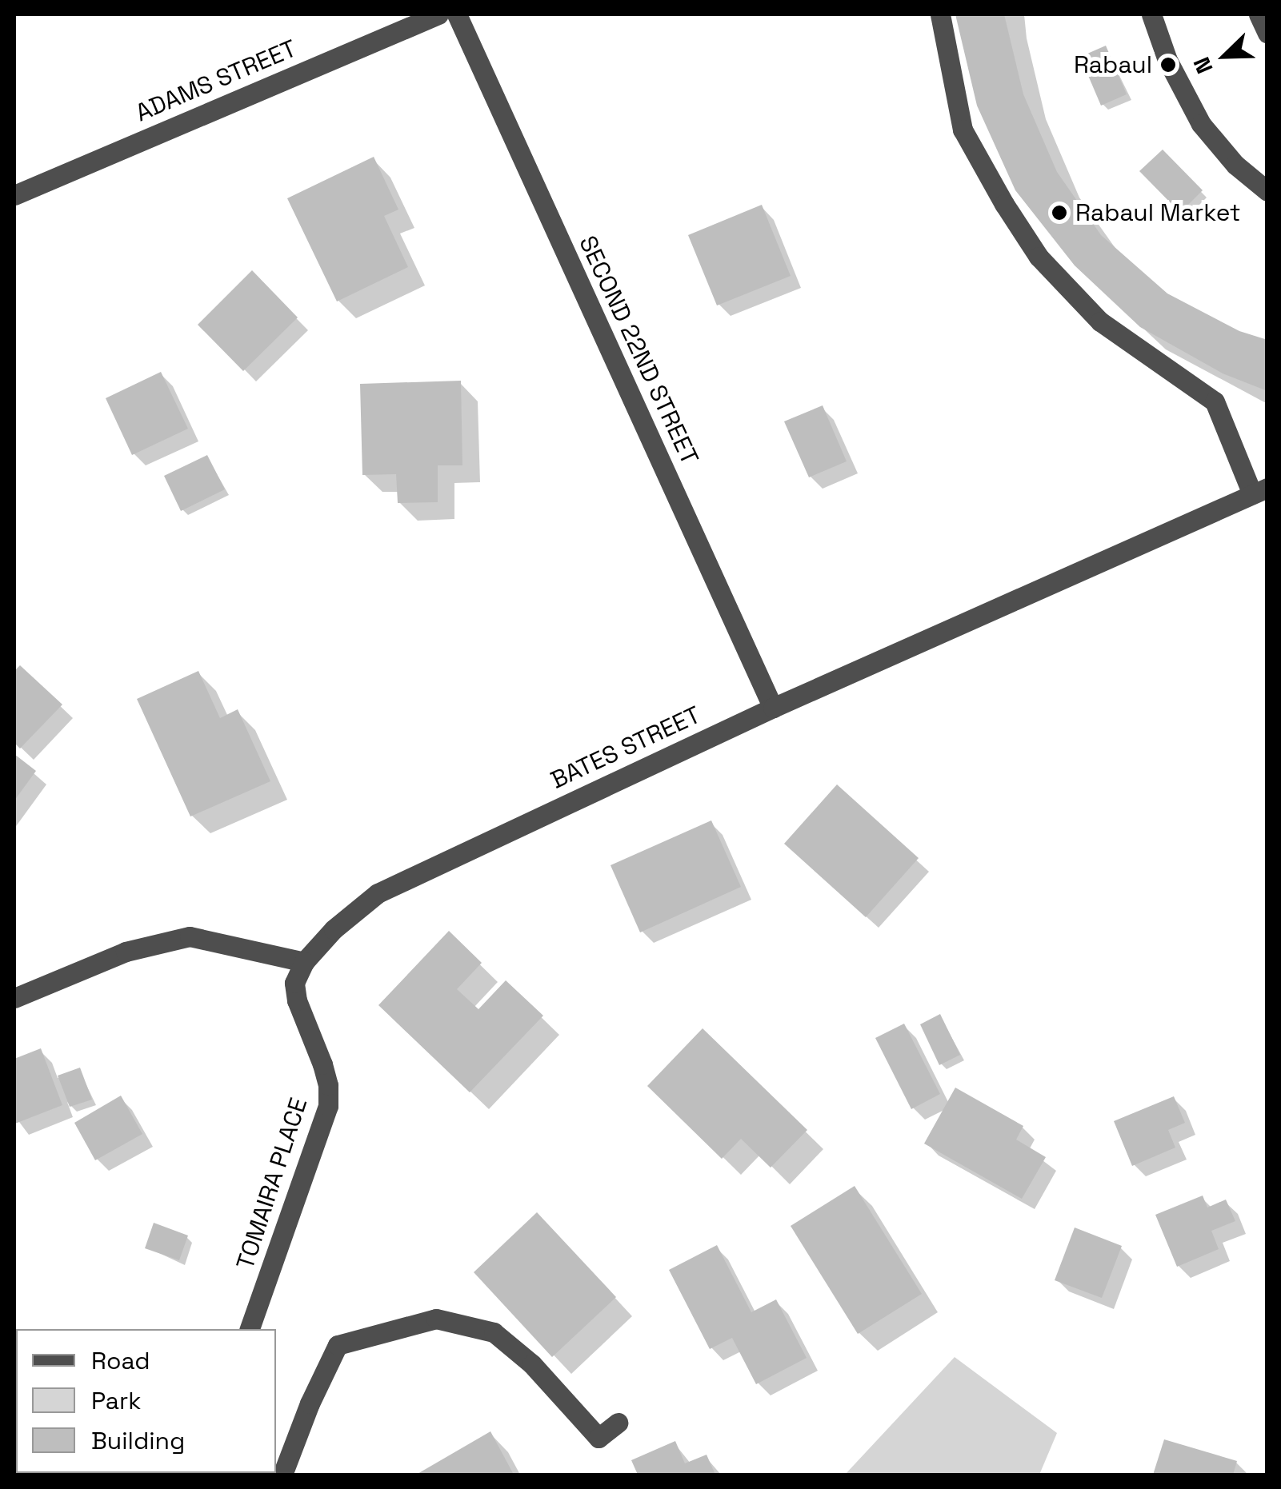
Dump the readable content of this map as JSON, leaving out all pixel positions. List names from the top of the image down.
{
  "streets": {
    "street": [
      "ADAMS STREET",
      "SECOND 22ND STREET",
      "BATES STREET",
      "TOMAIRA PLACE"
    ]
  },
  "crossings": [
    ["SECOND 22ND STREET", "BATES STREET"],
    ["BATES STREET", "TOMAIRA PLACE"]
  ],
  "places": ["Rabaul", "Rabaul Market"],
  "legend": ["Road", "Park", "Building"],
  "north": "bottom left"
}
